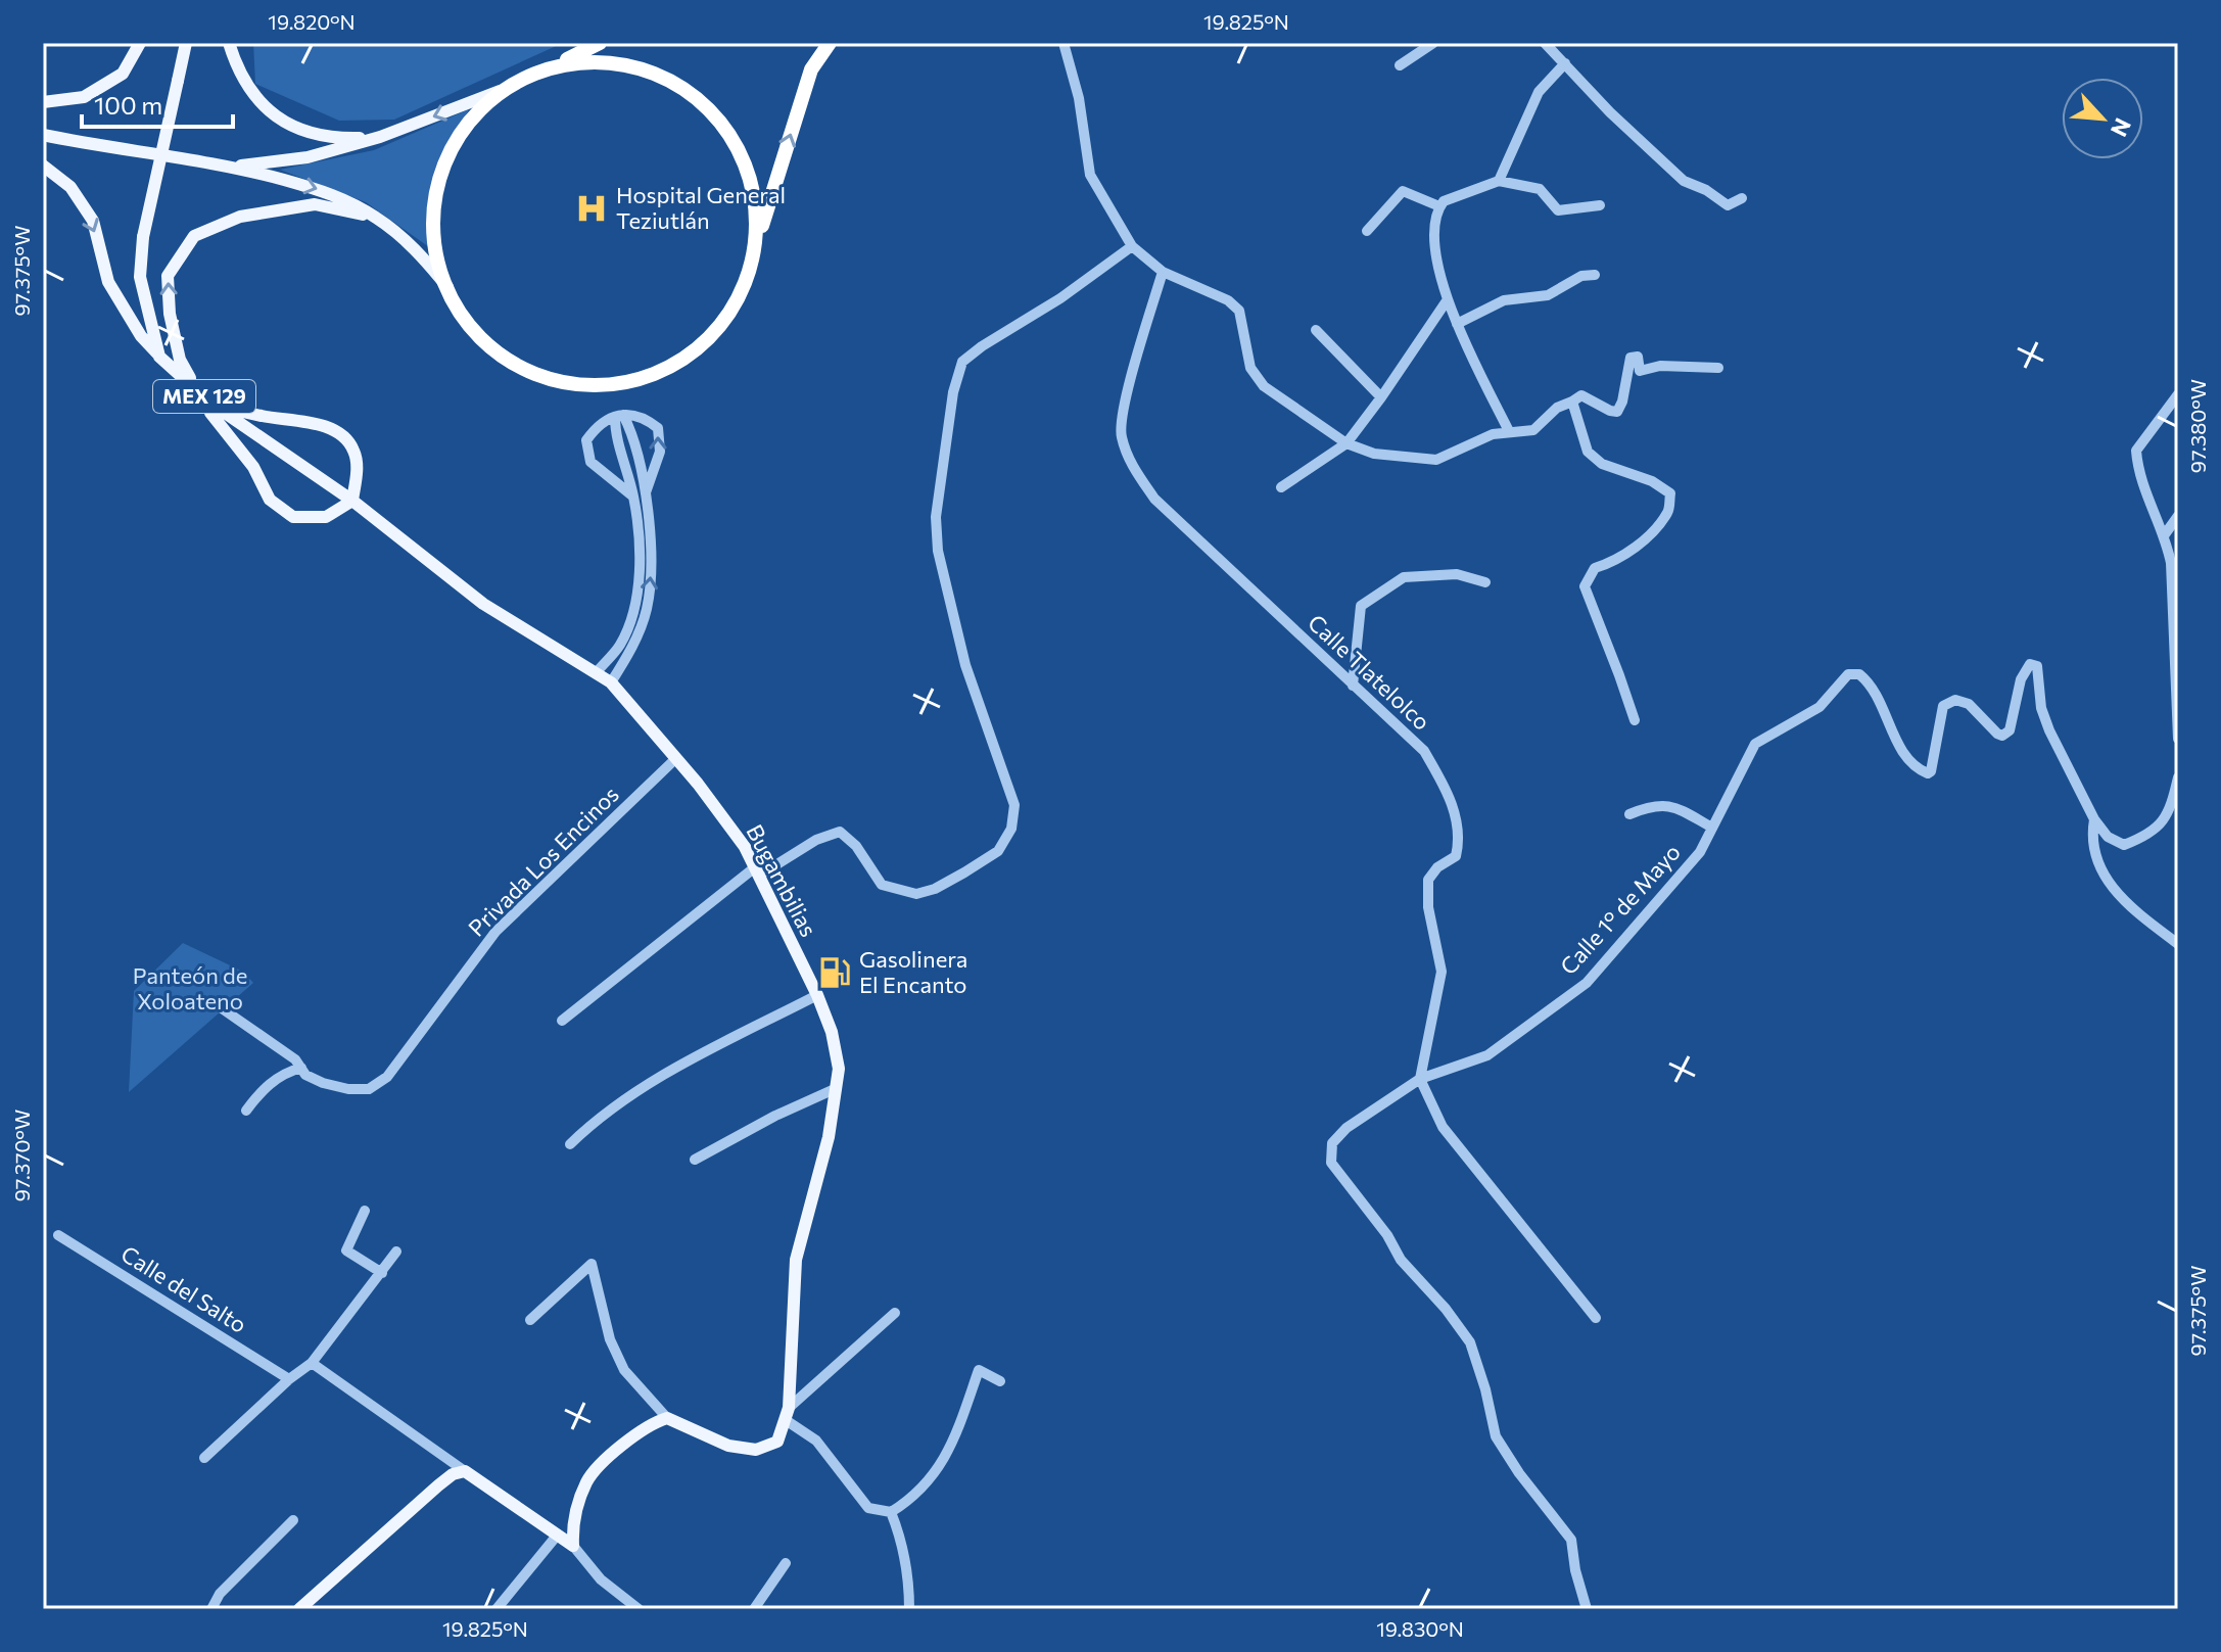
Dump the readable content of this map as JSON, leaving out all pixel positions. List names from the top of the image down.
{
  "streets": {
    "main road": ["MEX 129", "Bugambilias"],
    "street": [
      "Calle Tlatelolco",
      "Privada Los Encinos",
      "Calle 1° de Mayo",
      "Calle del Salto"
    ]
  },
  "crossings": [
    ["MEX 129", "Bugambilias"],
    ["Calle Tlatelolco", "Calle 1° de Mayo"],
    ["Privada Los Encinos", "Bugambilias"]
  ],
  "parks": ["Panteón de Xoloateno"],
  "places": {
    "hospital": ["Hospital General Teziutlán"],
    "fuel station": ["Gasolinera El Encanto"]
  },
  "scale_bar": "100 m",
  "north": "bottom right",
  "coordinates": [
    "19.820°N",
    "19.825°N",
    "97.375°W",
    "97.380°W",
    "97.370°W",
    "19.830°N"
  ]
}
